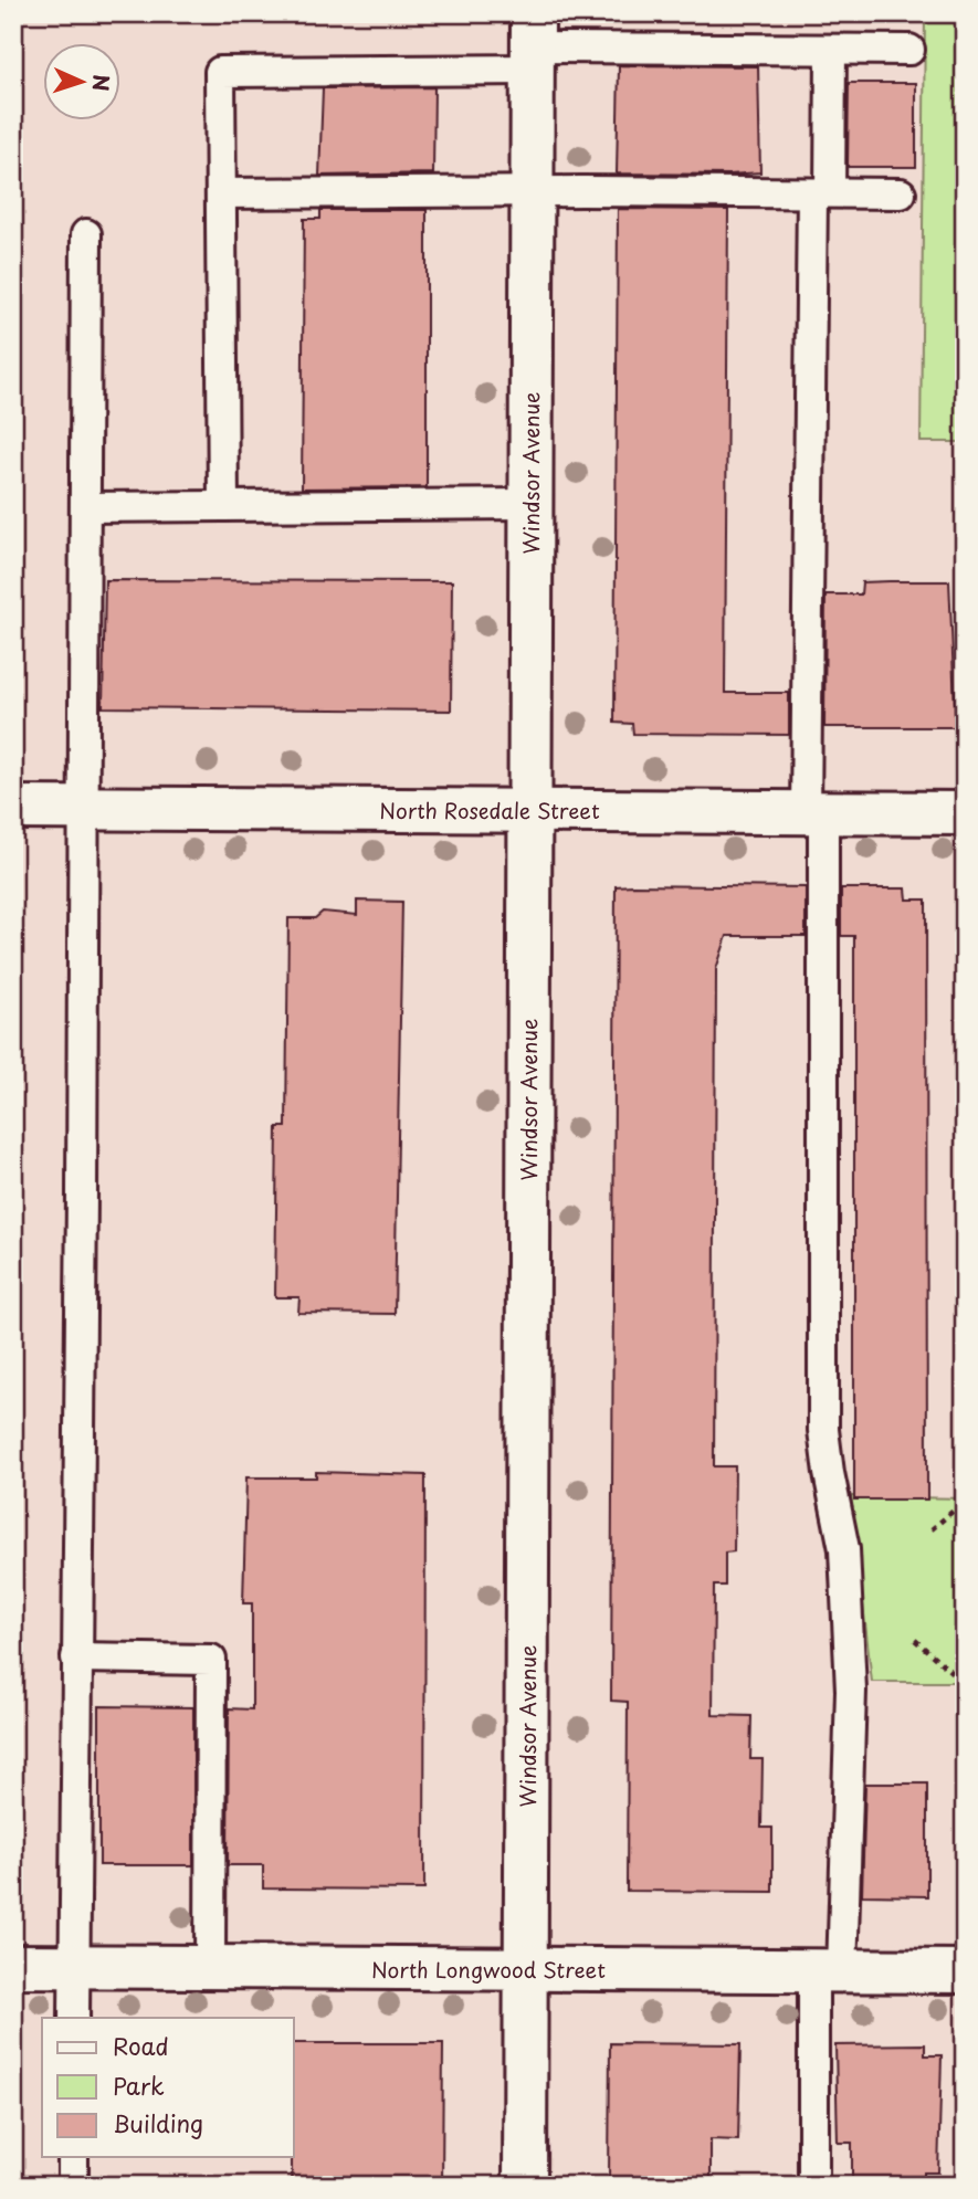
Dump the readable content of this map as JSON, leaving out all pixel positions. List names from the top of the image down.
{
  "streets": {
    "street": ["Windsor Avenue", "North Rosedale Street", "North Longwood Street"]
  },
  "crossings": [
    ["Windsor Avenue", "North Rosedale Street"],
    ["Windsor Avenue", "North Longwood Street"]
  ],
  "legend": ["Road", "Park", "Building"],
  "north": "right"
}
